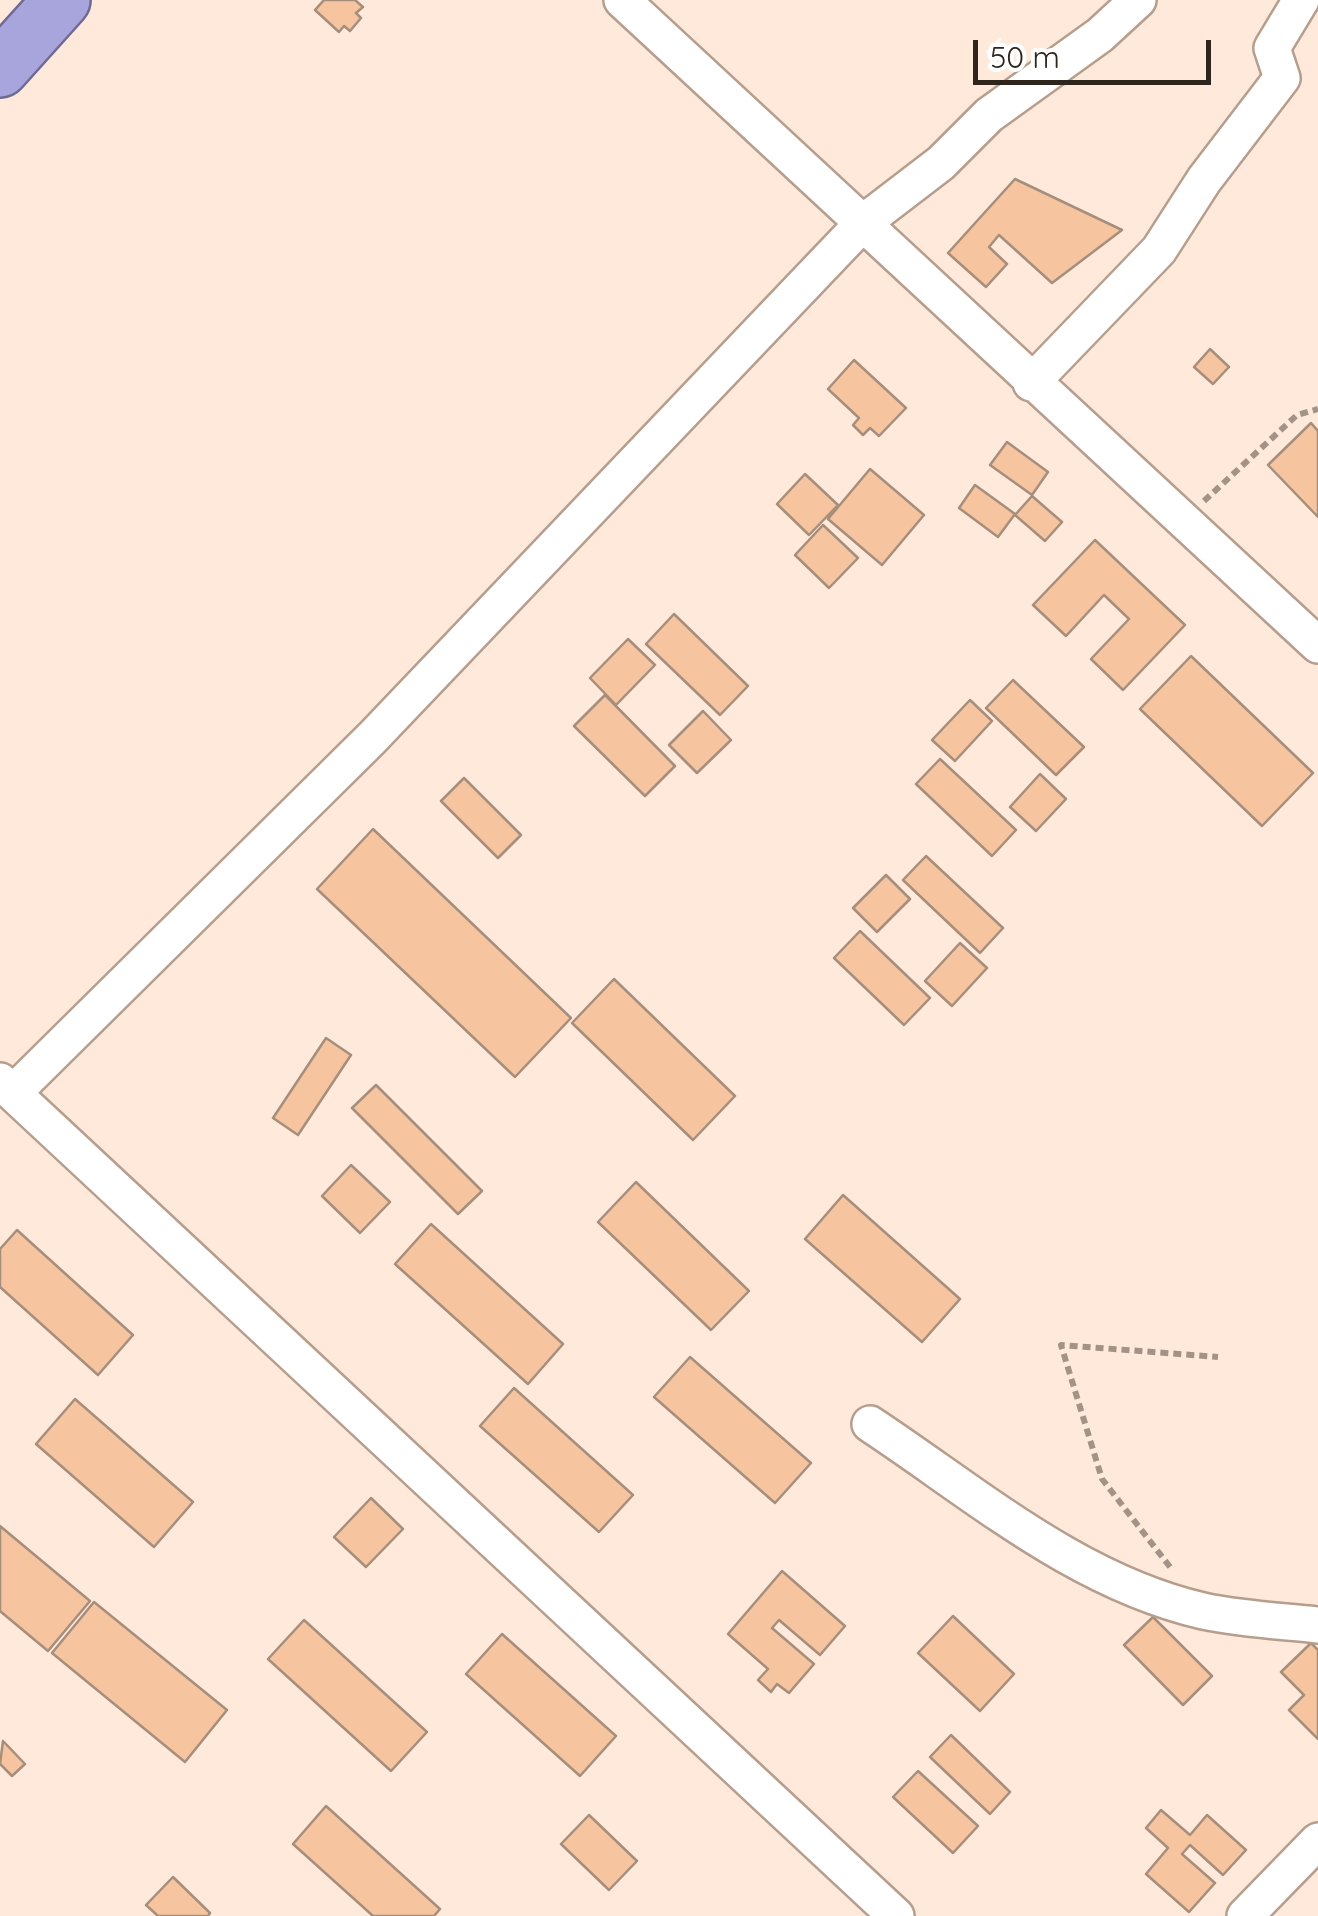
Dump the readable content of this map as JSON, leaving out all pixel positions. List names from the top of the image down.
{
  "scale_bar": "50 m"
}
